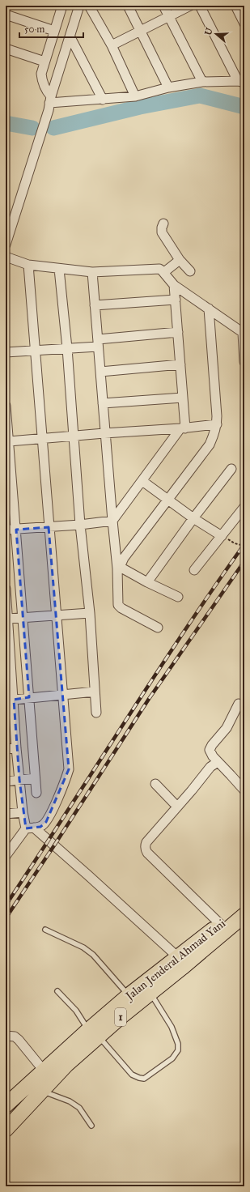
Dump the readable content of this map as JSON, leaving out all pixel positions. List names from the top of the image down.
{
  "streets": {
    "highway": ["Jalan Jenderal Ahmad Yani", "1"]
  },
  "scale_bar": "50 m",
  "north": "left"
}
